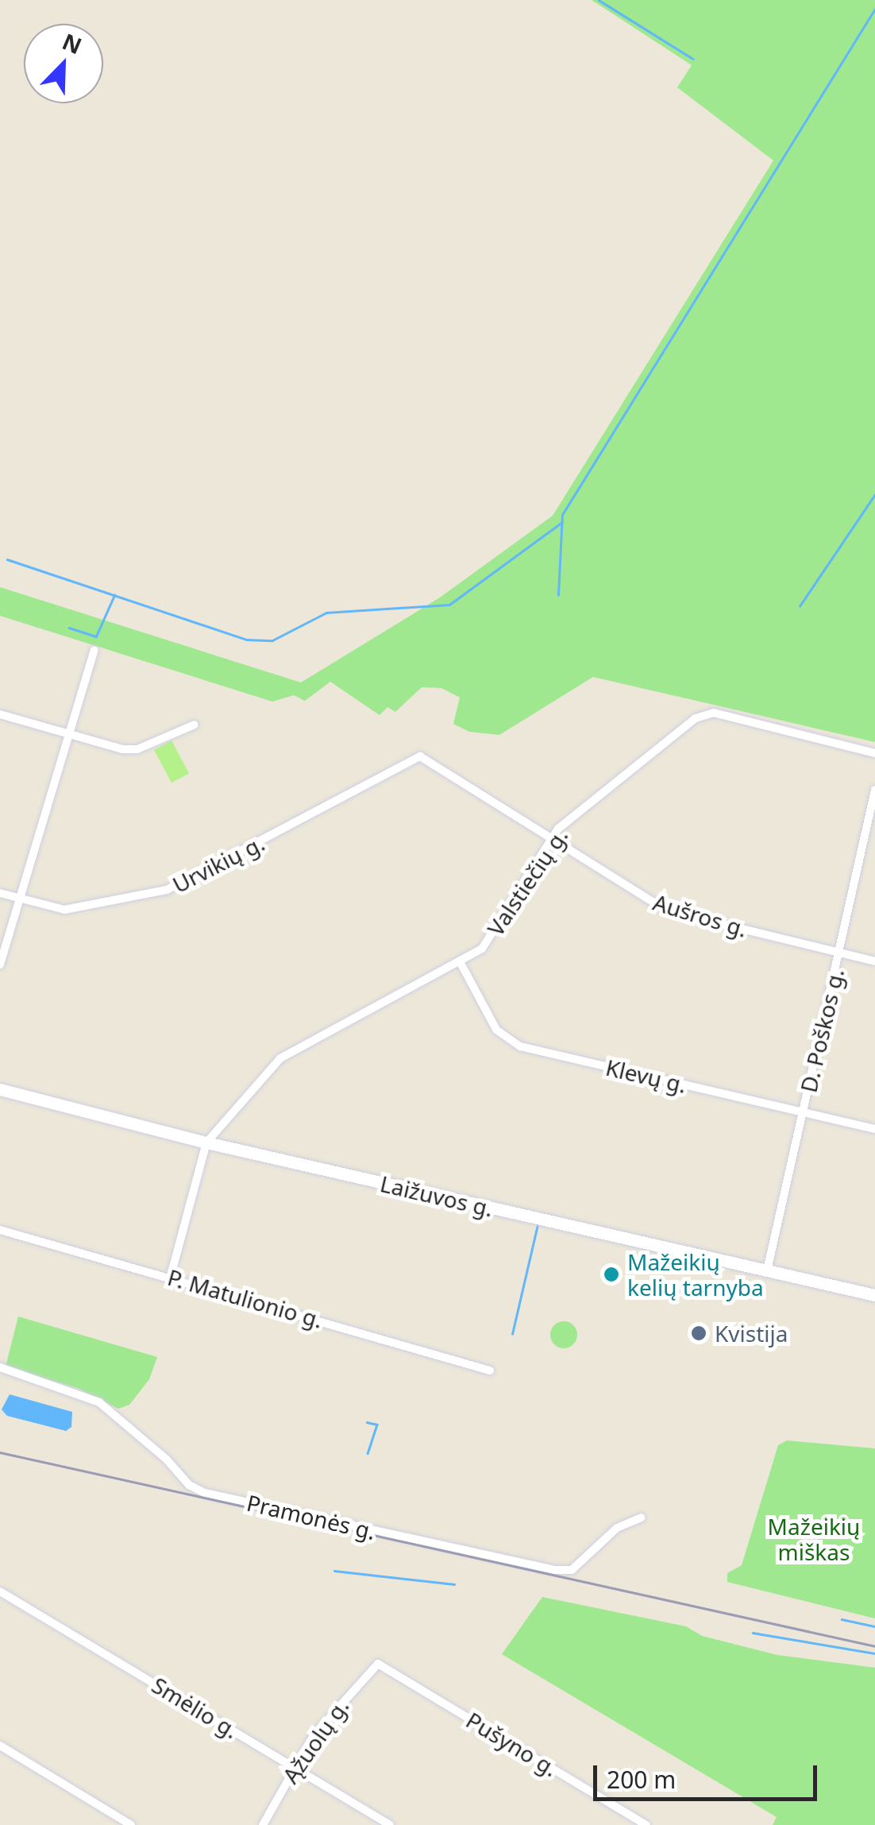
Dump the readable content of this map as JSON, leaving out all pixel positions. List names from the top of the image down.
{
  "streets": {
    "main road": ["Laižuvos g."],
    "street": [
      "Urvikių g.",
      "Valstiečių g.",
      "Aušros g.",
      "D. Poškos g.",
      "Klevų g.",
      "P. Matulionio g.",
      "Pramonės g.",
      "Smėlio g.",
      "Ąžuolų g.",
      "Pušyno g."
    ]
  },
  "crossings": [
    ["Urvikių g.", "Aušros g."],
    ["Valstiečių g.", "Aušros g."],
    ["Valstiečių g.", "Klevų g."],
    ["Valstiečių g.", "Laižuvos g."],
    ["Aušros g.", "D. Poškos g."],
    ["D. Poškos g.", "Klevų g."],
    ["D. Poškos g.", "Laižuvos g."],
    ["Smėlio g.", "Ąžuolų g."],
    ["Ąžuolų g.", "Pušyno g."]
  ],
  "parks": ["Mažeikių miškas"],
  "places": ["Mažeikių kelių tarnyba", "Kvistija"],
  "scale_bar": "200 m",
  "north": "top right"
}
